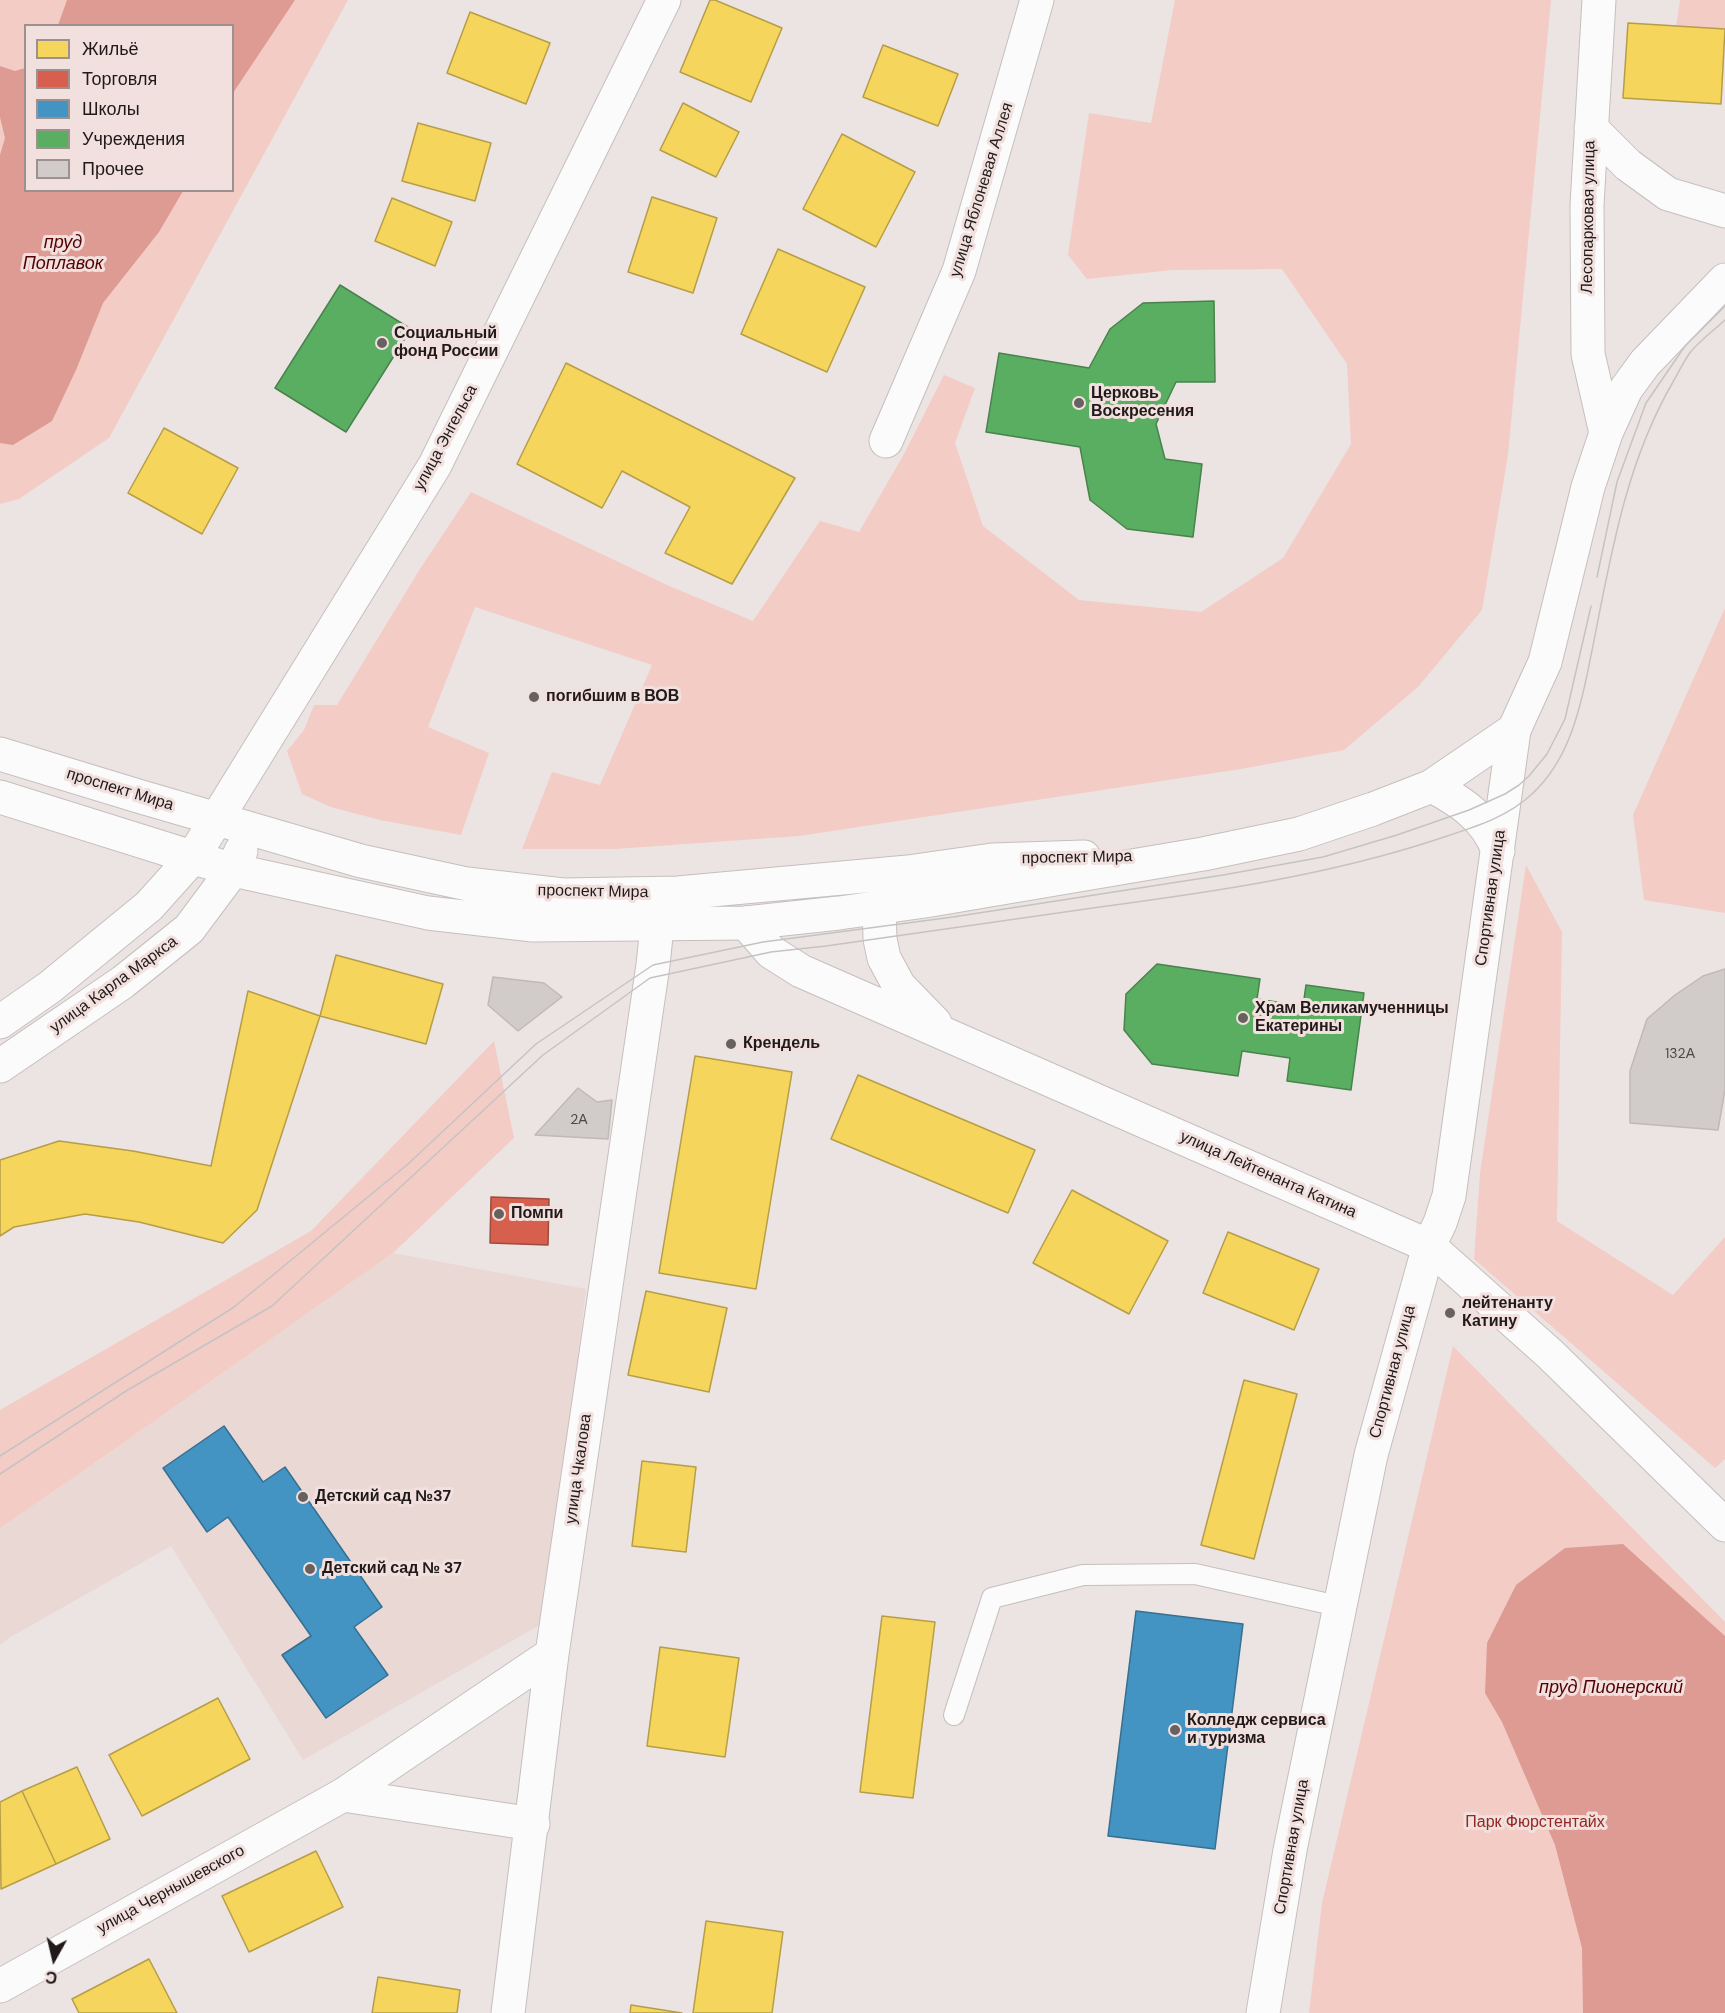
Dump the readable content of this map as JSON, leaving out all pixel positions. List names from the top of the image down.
{
  "streets": {
    "street": [
      "улица Яблоневая Аллея",
      "Лесопарковая улица",
      "улица Энгельса",
      "проспект Мира",
      "Спортивная улица",
      "улица Карла Маркса",
      "улица Лейтенанта Катина",
      "улица Чкалова",
      "улица Чернышевского"
    ]
  },
  "crossings": [
    ["Лесопарковая улица", "Спортивная улица"],
    ["улица Энгельса", "проспект Мира"],
    ["проспект Мира", "улица Карла Маркса"],
    ["проспект Мира", "улица Лейтенанта Катина"],
    ["проспект Мира", "улица Чкалова"],
    ["Спортивная улица", "улица Лейтенанта Катина"],
    ["улица Чкалова", "улица Чернышевского"]
  ],
  "water": ["пруд Поплавок", "пруд Пионерский"],
  "parks": ["Парк Фюрстентайх"],
  "places": [
    "Социальный фонд России",
    "Церковь Воскресения",
    "погибшим в ВОВ",
    "Храм Великамученницы Екатерины",
    "Крендель",
    "Помпи",
    "лейтенанту Катину",
    "Детский сад №37",
    "Детский сад № 37",
    "Колледж сервиса и туризма"
  ],
  "house_numbers": ["132А", "2А"],
  "legend": [
    "Жильё",
    "Торговля",
    "Школы",
    "Учреждения",
    "Прочее"
  ],
  "north": "bottom"
}
